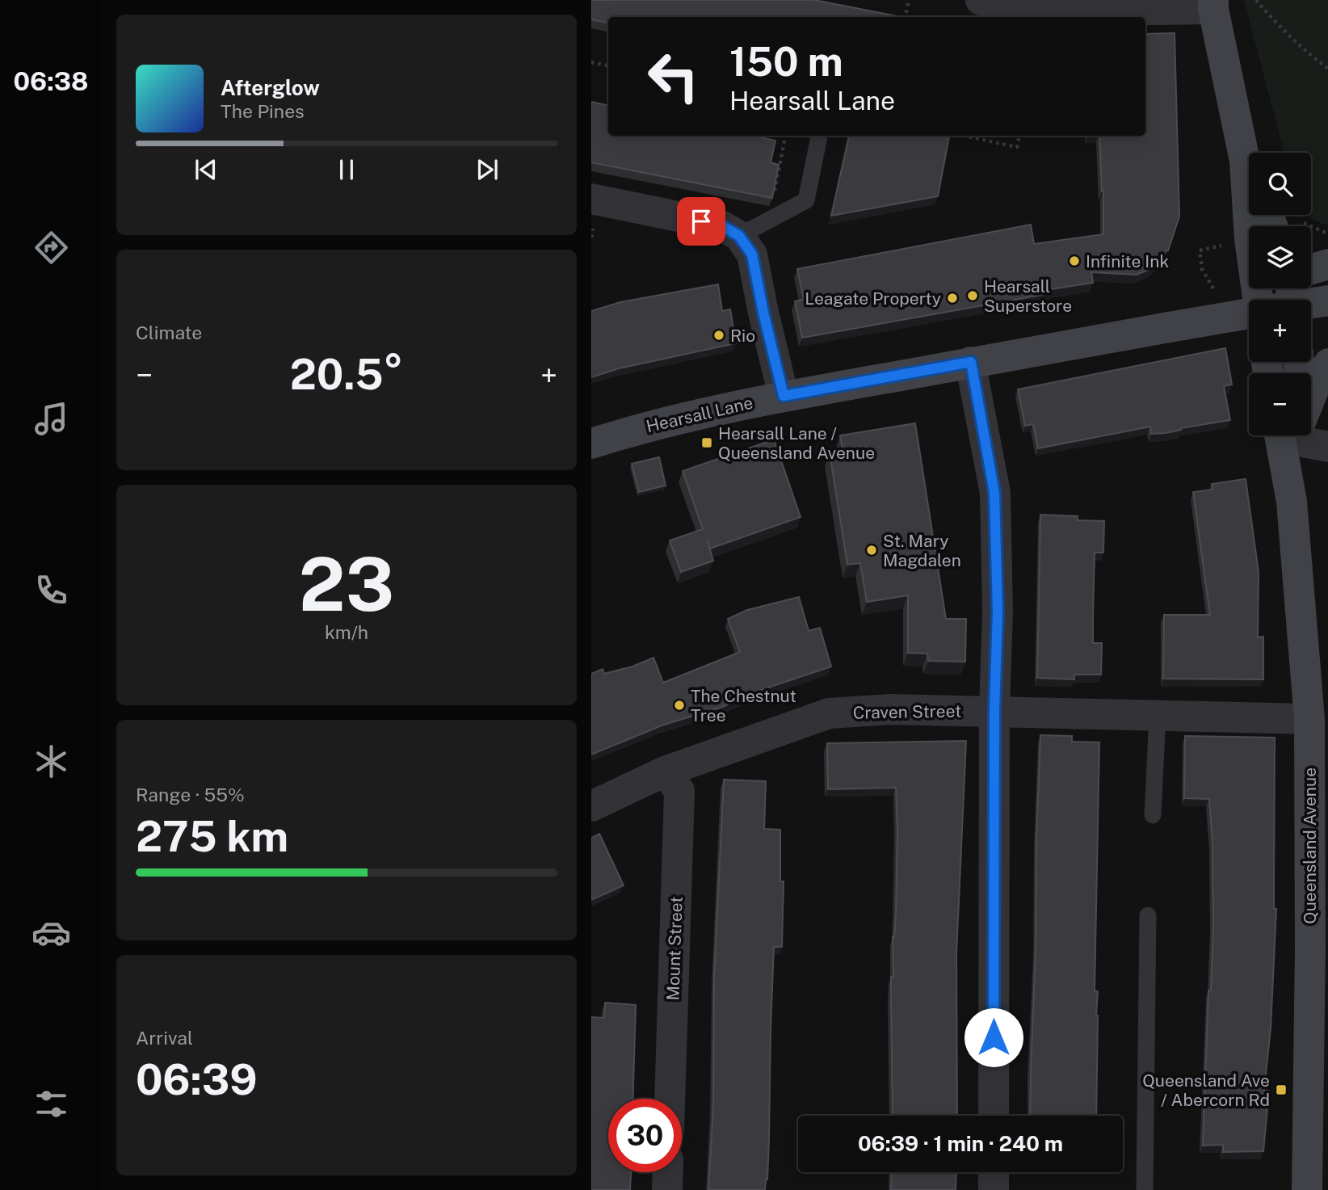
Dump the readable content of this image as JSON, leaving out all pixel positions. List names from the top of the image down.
{
  "streets": {
    "main road": ["Hearsall Lane", "Queensland Avenue"],
    "street": ["Craven Street", "Mount Street"]
  },
  "crossings": [
    ["Craven Street", "Queensland Avenue"],
    ["Craven Street", "Mount Street"]
  ],
  "places": {
    "other": [
      "Infinite Ink",
      "Hearsall Superstore",
      "Leagate Property",
      "Rio",
      "St. Mary Magdalen",
      "The Chestnut Tree"
    ],
    "transit": ["Hearsall Lane / Queensland Avenue", "Queensland Ave / Abercorn Rd"]
  },
  "page": {
    "tabs": "06:38",
    "turn": ["150 m", "Hearsall Lane"],
    "song": ["Afterglow", "The Pines"],
    "map_buttons": ["+", "−"],
    "tile": [
      "Climate",
      ["23", "km/h"],
      ["Range · 55%", "275 km"],
      ["Arrival", "06:39"]
    ],
    "heat": ["−", "20.5°", "+"],
    "limit": "30",
    "trip": "06:39 · 1 min · 240 m"
  }
}
